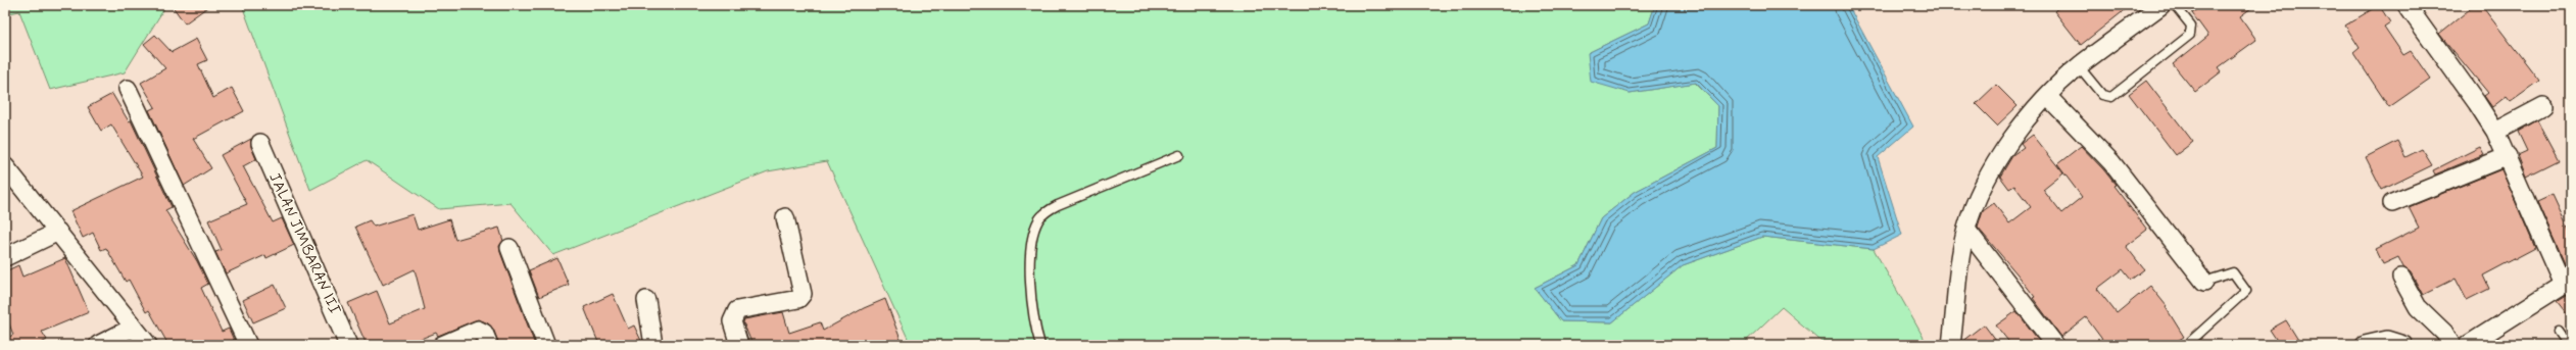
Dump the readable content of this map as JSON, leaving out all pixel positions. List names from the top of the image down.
{
  "streets": {
    "street": ["JALAN JIMBARAN III"]
  }
}
